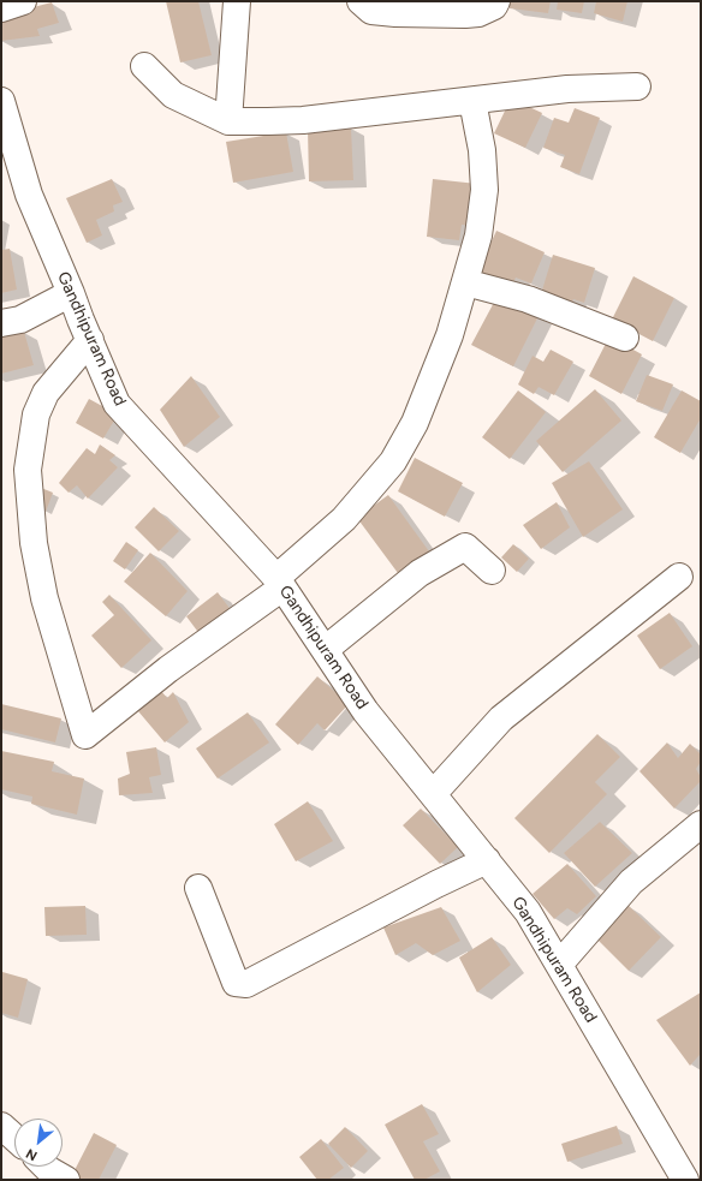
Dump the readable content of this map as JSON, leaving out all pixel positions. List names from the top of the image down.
{
  "streets": {
    "street": ["Gandhipuram Road"]
  },
  "north": "bottom left"
}
